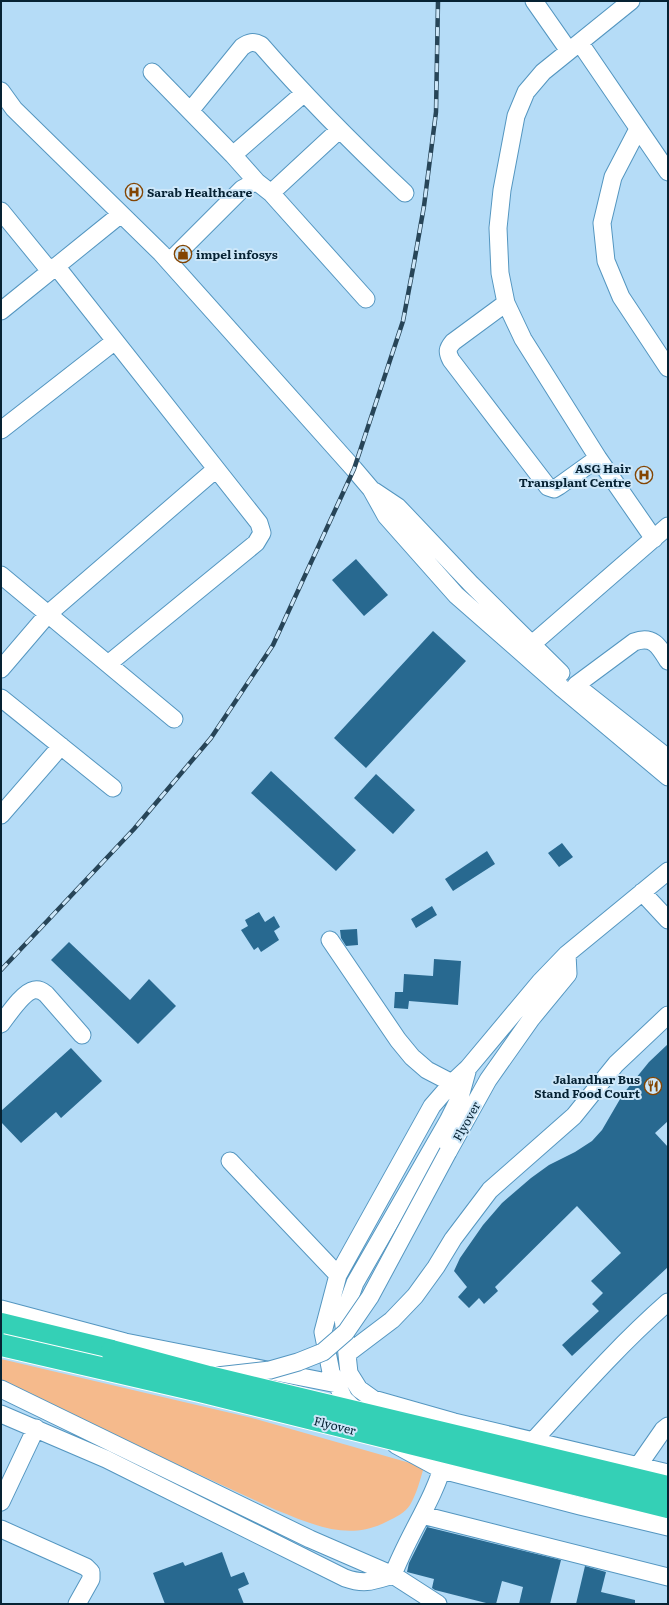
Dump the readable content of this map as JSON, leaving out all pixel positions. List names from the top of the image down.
{
  "streets": {
    "highway": ["Flyover"]
  },
  "places": {
    "hospital": ["Sarab Healthcare", "ASG Hair Transplant Centre"],
    "shop": ["impel infosys"],
    "restaurant": ["Jalandhar Bus Stand Food Court"]
  }
}
